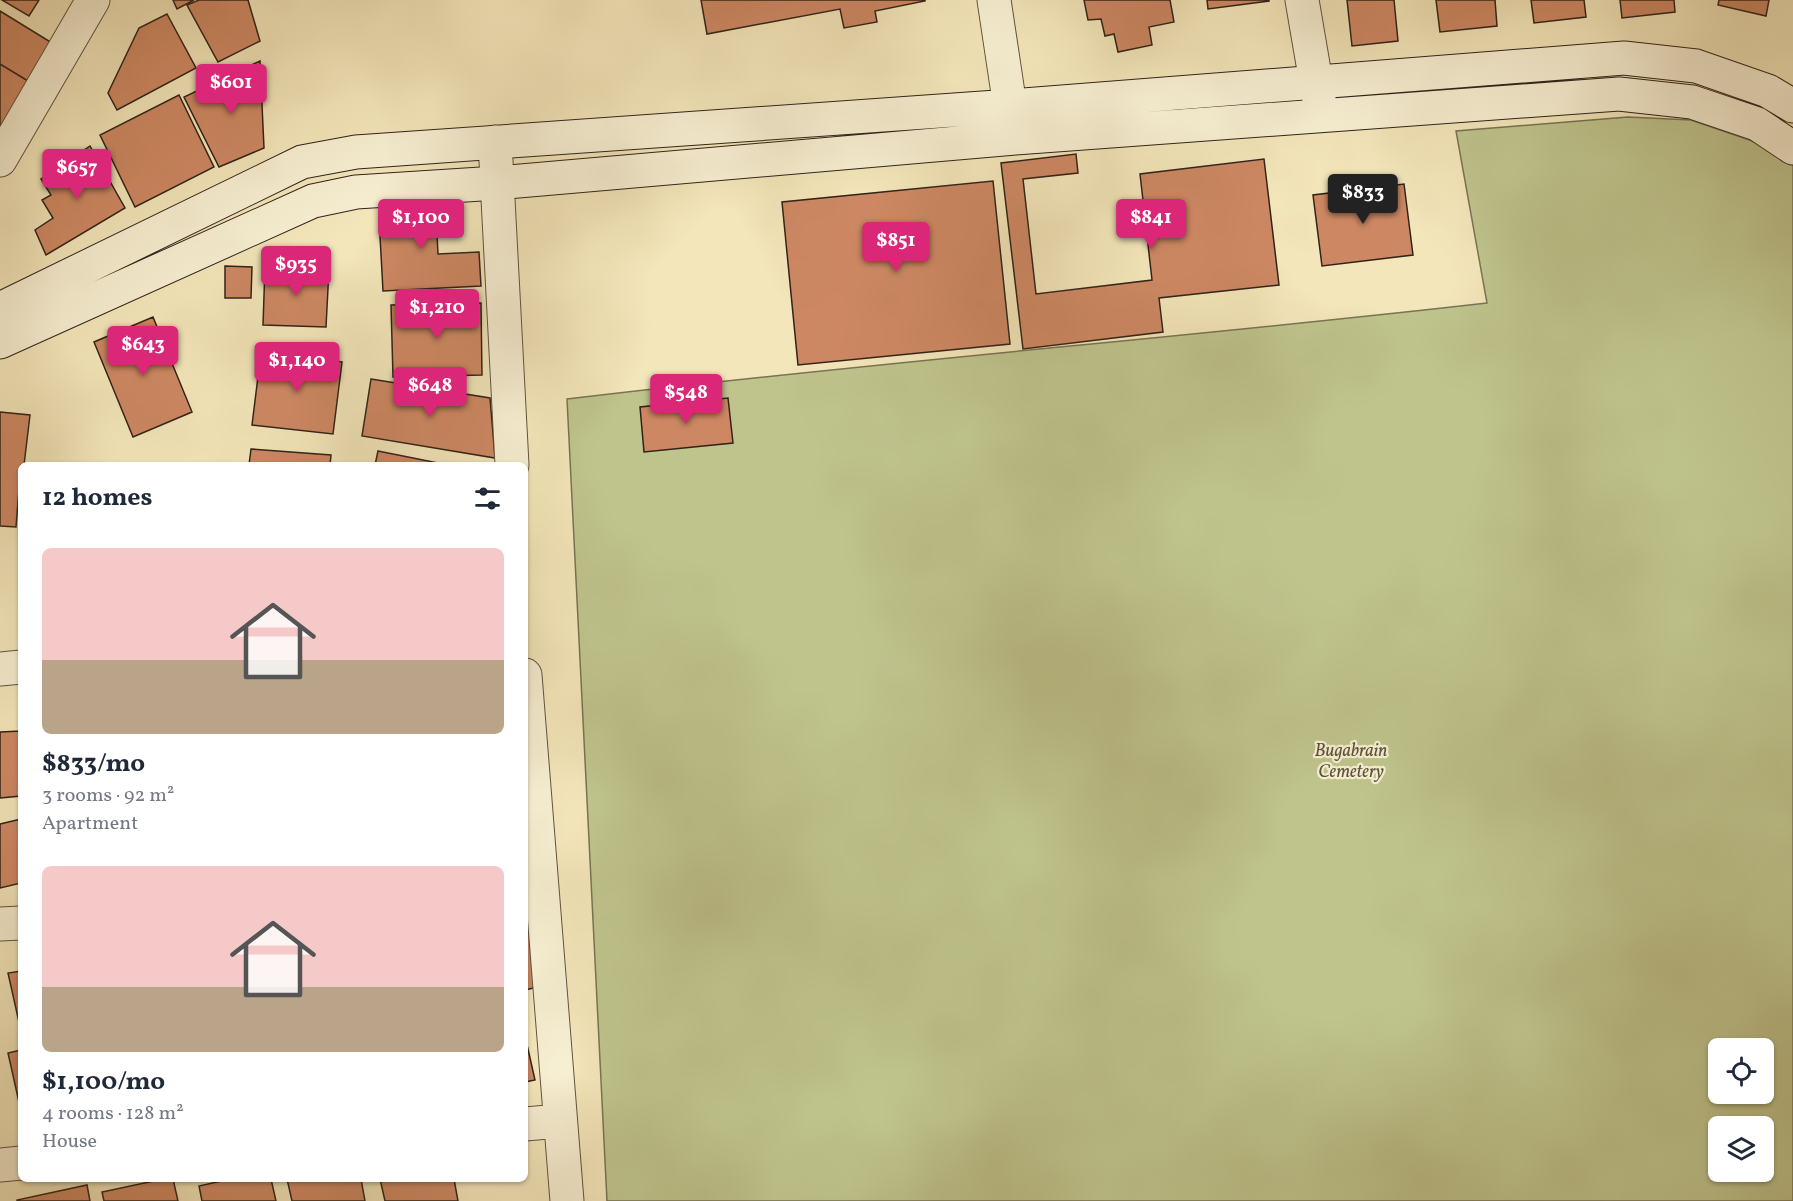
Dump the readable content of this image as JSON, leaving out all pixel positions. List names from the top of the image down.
{
  "parks": ["Bugabrain Cemetery"],
  "page": {
    "price": [
      "$601",
      "$657",
      "$833",
      "$1,100",
      "$841",
      "$851",
      "$935",
      "$1,210",
      "$643",
      "$1,140",
      "$648",
      "$548"
    ],
    "heading": "12 homes",
    "list": [
      {
        "name": "$833/mo",
        "note": "3 rooms · 92 m² · Apartment"
      },
      {
        "name": "$1,100/mo",
        "note": "4 rooms · 128 m² · House"
      }
    ]
  }
}
